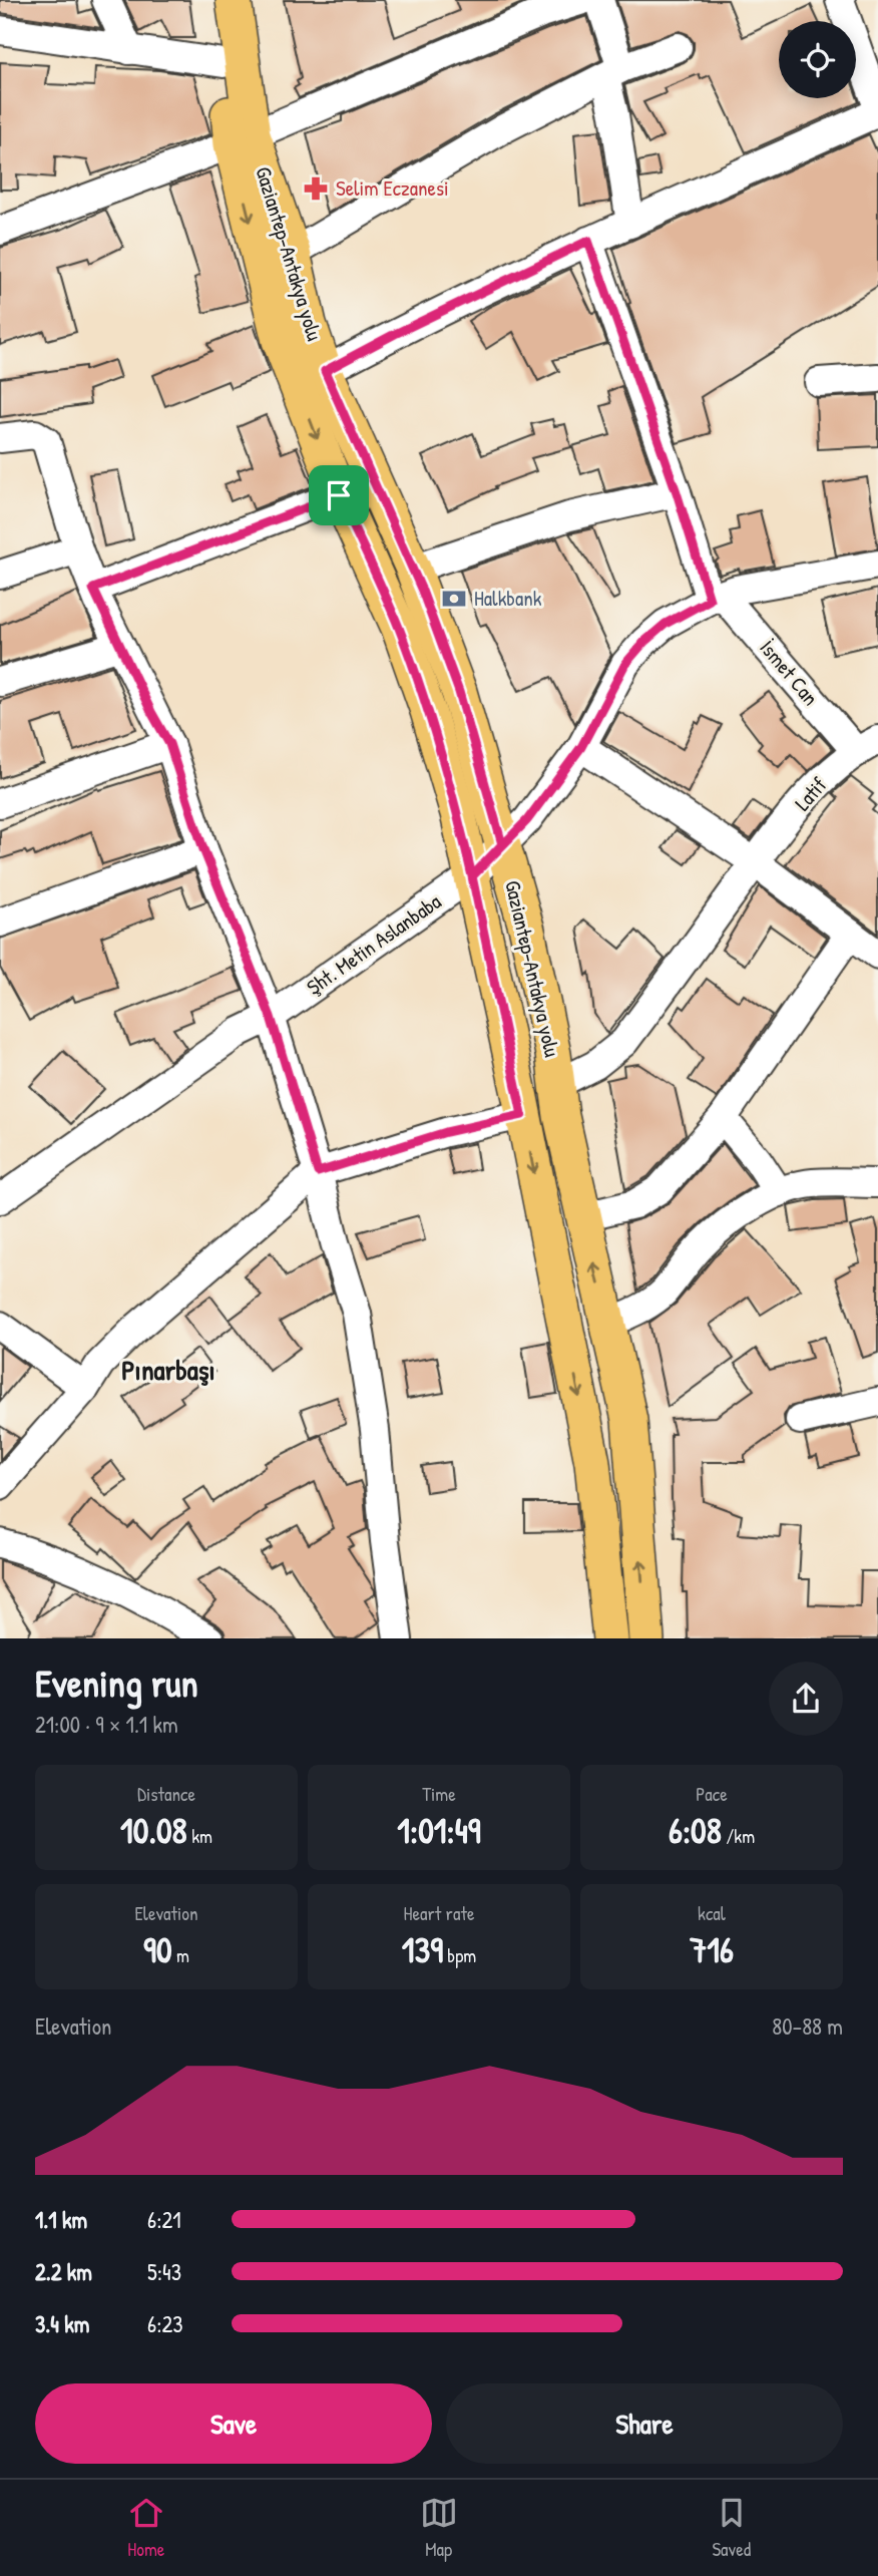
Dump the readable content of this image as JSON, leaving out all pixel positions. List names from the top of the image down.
{
  "streets": {
    "main road": ["Gaziantep-Antakya yolu"],
    "street": ["İsmet Can", "Latif", "Şht. Metin Aslanbaba"]
  },
  "crossings": [
    ["Gaziantep-Antakya yolu", "Latif"],
    ["Gaziantep-Antakya yolu", "Şht. Metin Aslanbaba"],
    ["İsmet Can", "Latif"],
    ["İsmet Can", "Şht. Metin Aslanbaba"]
  ],
  "districts": ["Pınarbaşı"],
  "places": {
    "pharmacy": ["Selim Eczanesi"],
    "bank": ["Halkbank"]
  },
  "page": {
    "heading": ["Evening run", "21:00 · 9 × 1.1 km"],
    "stats": [
      ["Distance", "10.08 km"],
      ["Time", "1:01:49"],
      ["Pace", "6:08 /km"],
      ["Elevation", "90 m"],
      ["Heart rate", "139 bpm"],
      ["kcal", "716"]
    ],
    "chart": ["Elevation", "80–88 m"],
    "list": [
      {
        "name": "1.1 km",
        "note": "6:21"
      },
      {
        "name": "2.2 km",
        "note": "5:43"
      },
      {
        "name": "3.4 km",
        "note": "6:23"
      }
    ],
    "buttons": ["Save", "Share"],
    "tabs": ["Home", "Map", "Saved"]
  }
}
